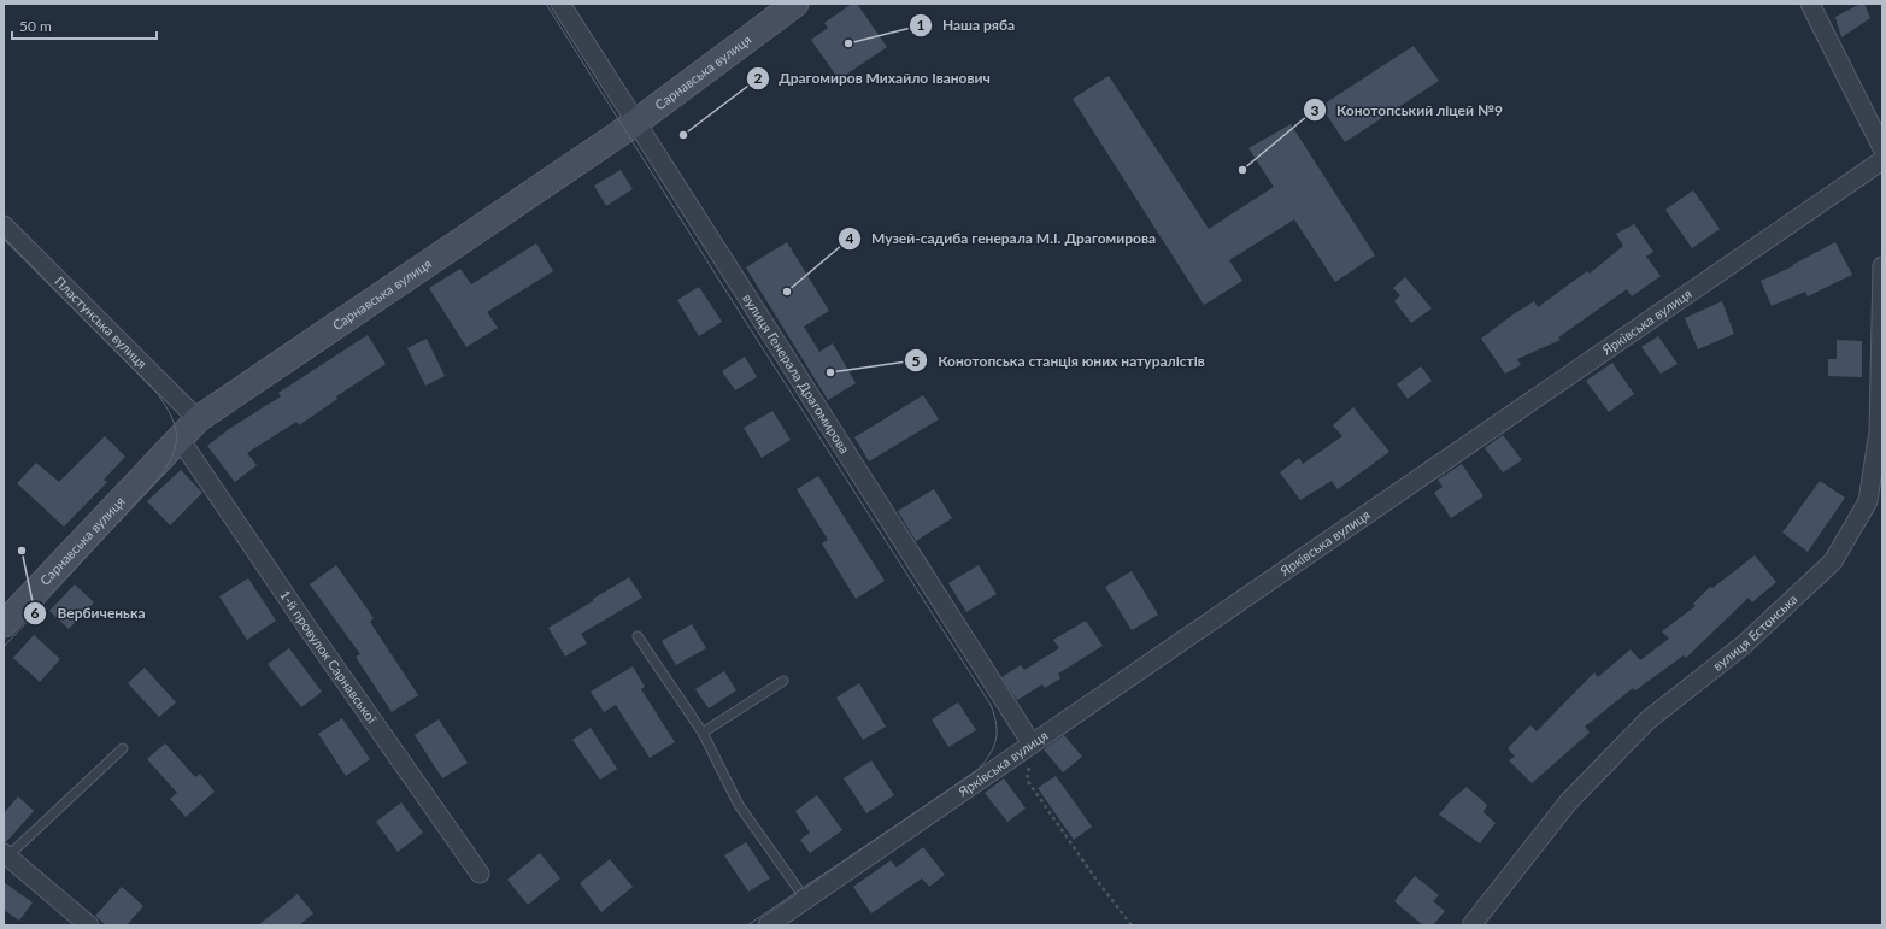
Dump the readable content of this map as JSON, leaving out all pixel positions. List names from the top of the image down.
{
  "streets": {
    "street": [
      "Сарнавська вулиця",
      "Ярківська вулиця",
      "Пластунська вулиця",
      "вулиця Генерала Драгомирова",
      "вулиця Естонська",
      "1-й провулок Сарнавської"
    ]
  },
  "crossings": [
    ["Сарнавська вулиця", "Пластунська вулиця"],
    ["Сарнавська вулиця", "вулиця Генерала Драгомирова"],
    ["Сарнавська вулиця", "1-й провулок Сарнавської"],
    ["Ярківська вулиця", "вулиця Генерала Драгомирова"]
  ],
  "places": [
    "Наша ряба",
    "Драгомиров Михайло Іванович",
    "Конотопський ліцей №9",
    "Музей-садиба генерала М.І. Драгомирова",
    "Конотопська станція юних натуралістів",
    "Вербиченька"
  ],
  "scale_bar": "50 m"
}
